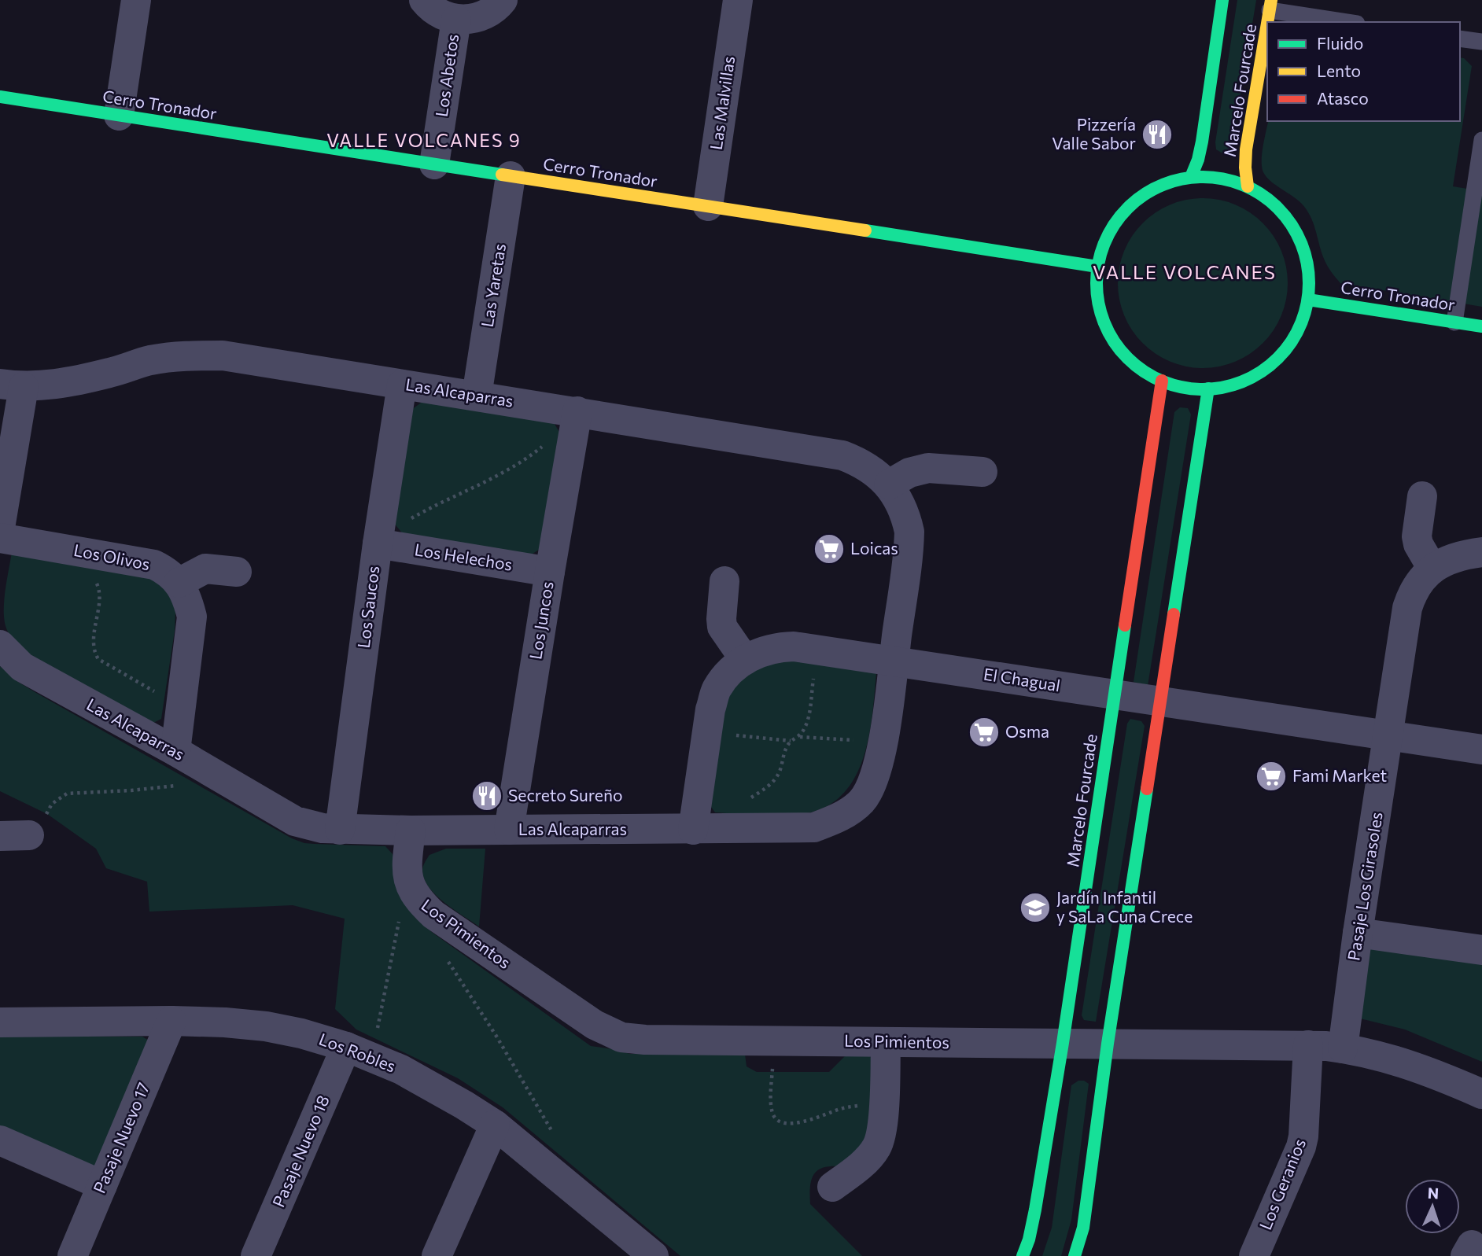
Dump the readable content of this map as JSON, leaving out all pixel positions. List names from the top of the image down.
{
  "streets": {
    "street": [
      "Los Abetos",
      "Marcelo Fourcade",
      "Las Malvillas",
      "Cerro Tronador",
      "Las Yaretas",
      "Las Alcaparras",
      "Los Olivos",
      "Los Helechos",
      "Los Saucos",
      "Los Juncos",
      "El Chagual",
      "Pasaje Los Girasoles",
      "Los Pimientos",
      "Los Robles",
      "Pasaje Nuevo 17",
      "Pasaje Nuevo 18",
      "Los Geranios"
    ]
  },
  "crossings": [
    ["Los Abetos", "Cerro Tronador"],
    ["Marcelo Fourcade", "Cerro Tronador"],
    ["Marcelo Fourcade", "El Chagual"],
    ["Marcelo Fourcade", "Los Pimientos"],
    ["Las Malvillas", "Cerro Tronador"],
    ["Cerro Tronador", "Las Yaretas"],
    ["Las Yaretas", "Las Alcaparras"],
    ["Las Alcaparras", "Los Saucos"],
    ["Las Alcaparras", "Los Juncos"],
    ["Las Alcaparras", "El Chagual"],
    ["Las Alcaparras", "Los Pimientos"],
    ["Los Helechos", "Los Saucos"],
    ["Los Helechos", "Los Juncos"],
    ["El Chagual", "Pasaje Los Girasoles"],
    ["Pasaje Los Girasoles", "Los Pimientos"],
    ["Los Pimientos", "Los Geranios"],
    ["Los Robles", "Pasaje Nuevo 17"],
    ["Los Robles", "Pasaje Nuevo 18"]
  ],
  "districts": ["VALLE VOLCANES 9", "VALLE VOLCANES"],
  "places": {
    "restaurant": ["Pizzería Valle Sabor", "Secreto Sureño"],
    "supermarket": ["Loicas", "Osma", "Fami Market"],
    "school or university": ["Jardín Infantil y SaLa Cuna Crece"]
  },
  "legend": ["Fluido", "Lento", "Atasco"],
  "north": "top"
}
